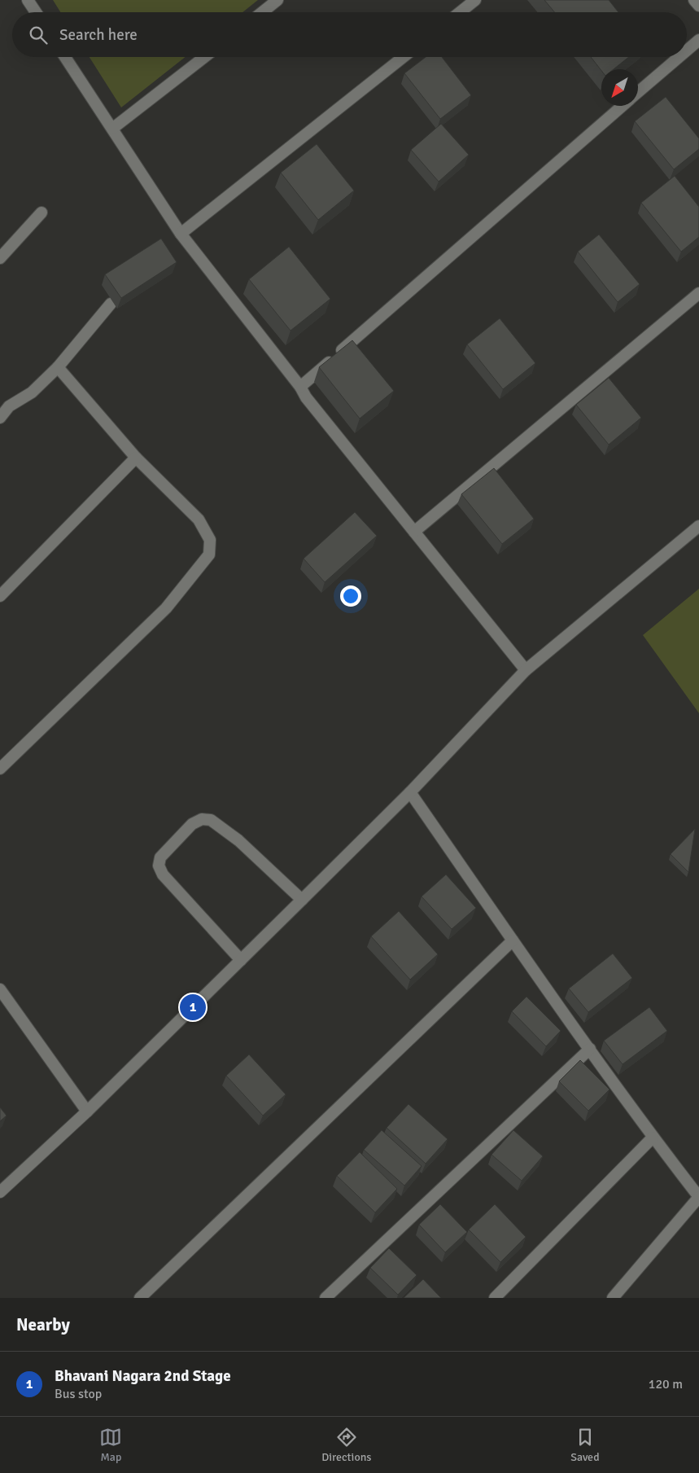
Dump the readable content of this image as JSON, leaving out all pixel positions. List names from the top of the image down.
{
  "north": "bottom left",
  "page": {
    "search": "Search here",
    "pins": "1",
    "heading": "Nearby",
    "list": [
      {
        "mark": "1",
        "name": "Bhavani Nagara 2nd Stage",
        "note": "Bus stop",
        "value": "120 m"
      }
    ],
    "nav": ["Map", "Directions", "Saved"]
  }
}
